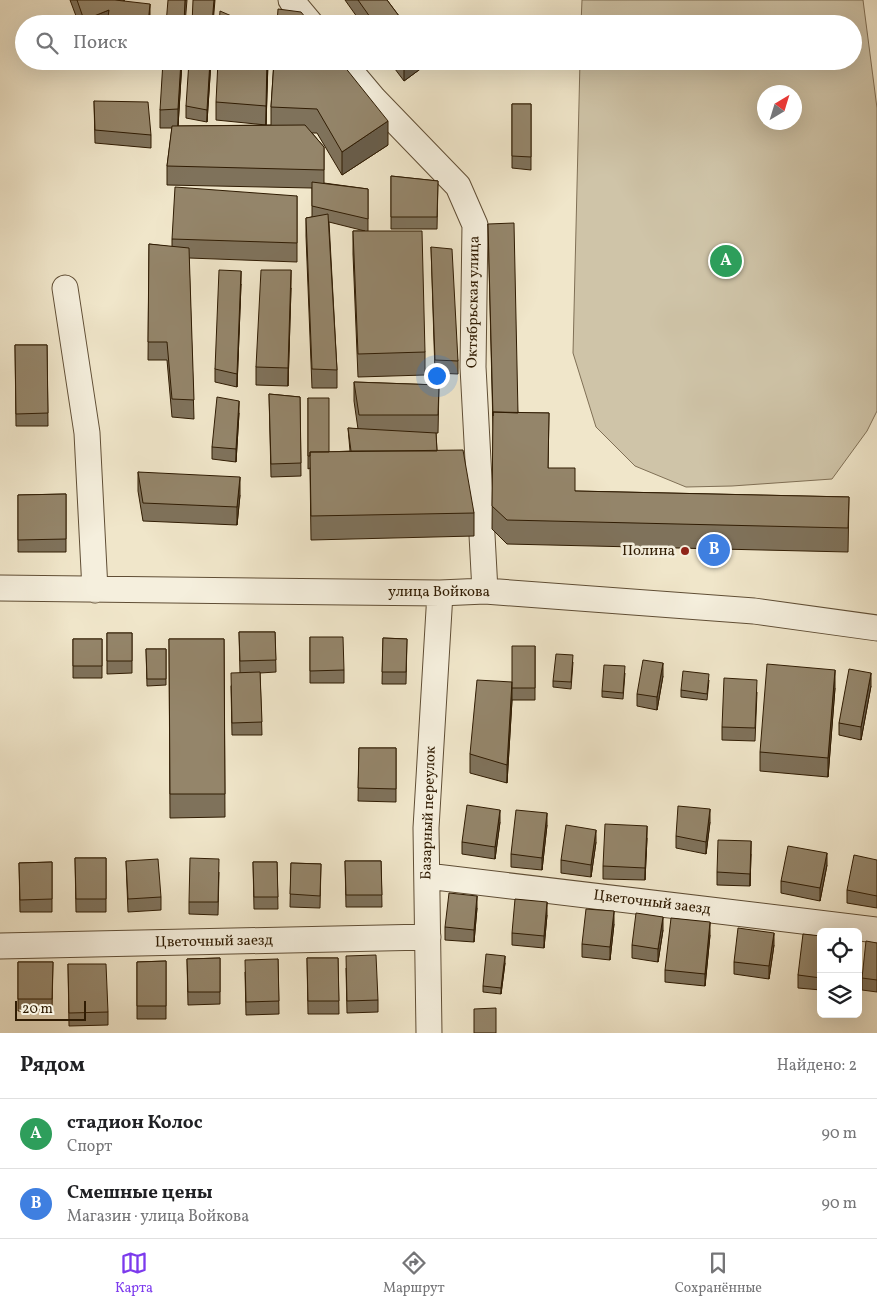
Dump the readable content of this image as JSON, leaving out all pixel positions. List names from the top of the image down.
{
  "streets": {
    "street": [
      "Октябрьская улица",
      "улица Войкова",
      "Базарный переулок",
      "Цветочный заезд"
    ]
  },
  "crossings": [
    ["Октябрьская улица", "улица Войкова"],
    ["улица Войкова", "Базарный переулок"],
    ["Базарный переулок", "Цветочный заезд"]
  ],
  "places": ["Полина"],
  "scale_bar": "20 m",
  "north": "top right",
  "page": {
    "search": "Поиск",
    "pins": ["A", "B"],
    "scale": "20 m",
    "heading": ["Рядом", "Найдено: 2"],
    "list": [
      {
        "mark": "A",
        "name": "стадион Колос",
        "note": "Спорт",
        "value": "90 m"
      },
      {
        "mark": "B",
        "name": "Смешные цены",
        "note": "Магазин · улица Войкова",
        "value": "90 m"
      }
    ],
    "nav": ["Карта", "Маршрут", "Сохранённые"]
  }
}
